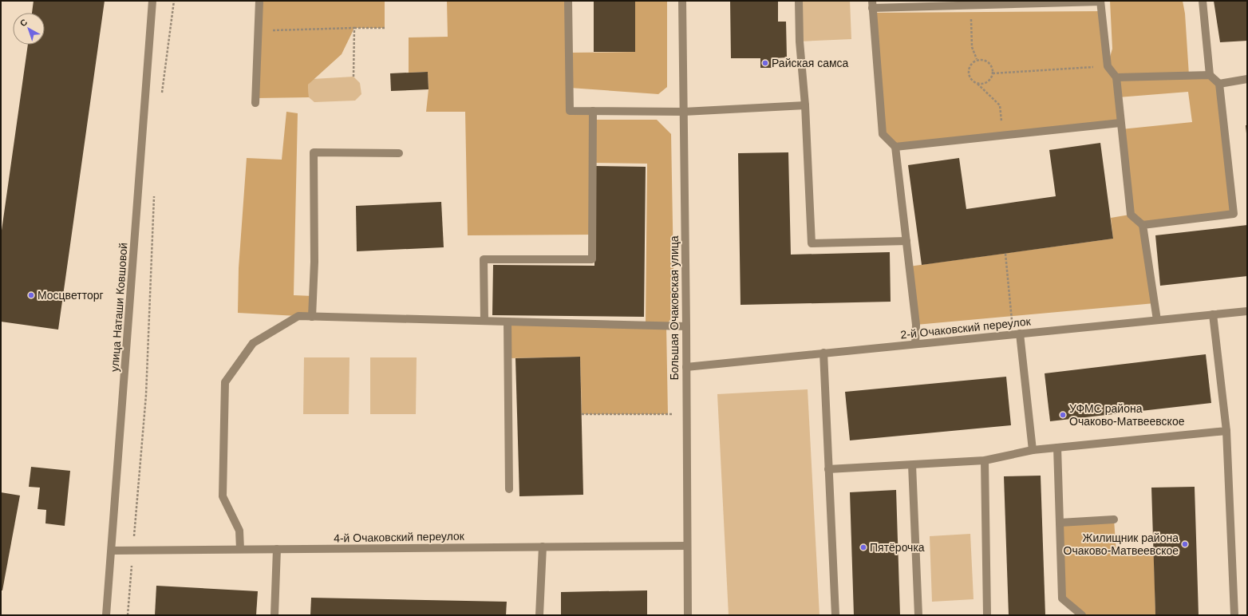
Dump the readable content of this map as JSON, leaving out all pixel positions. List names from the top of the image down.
{
  "streets": {
    "street": [
      "улица Наташи Ковшовой",
      "Большая Очаковская улица",
      "2-й Очаковский переулок",
      "4-й Очаковский переулок"
    ]
  },
  "crossings": [
    ["улица Наташи Ковшовой", "4-й Очаковский переулок"],
    ["Большая Очаковская улица", "2-й Очаковский переулок"],
    ["Большая Очаковская улица", "4-й Очаковский переулок"]
  ],
  "places": [
    "Райская самса",
    "Мосцветторг",
    "УФМС района Очаково-Матвеевское",
    "Жилищник района Очаково-Матвеевское",
    "Пятёрочка"
  ],
  "north": "top left"
}
